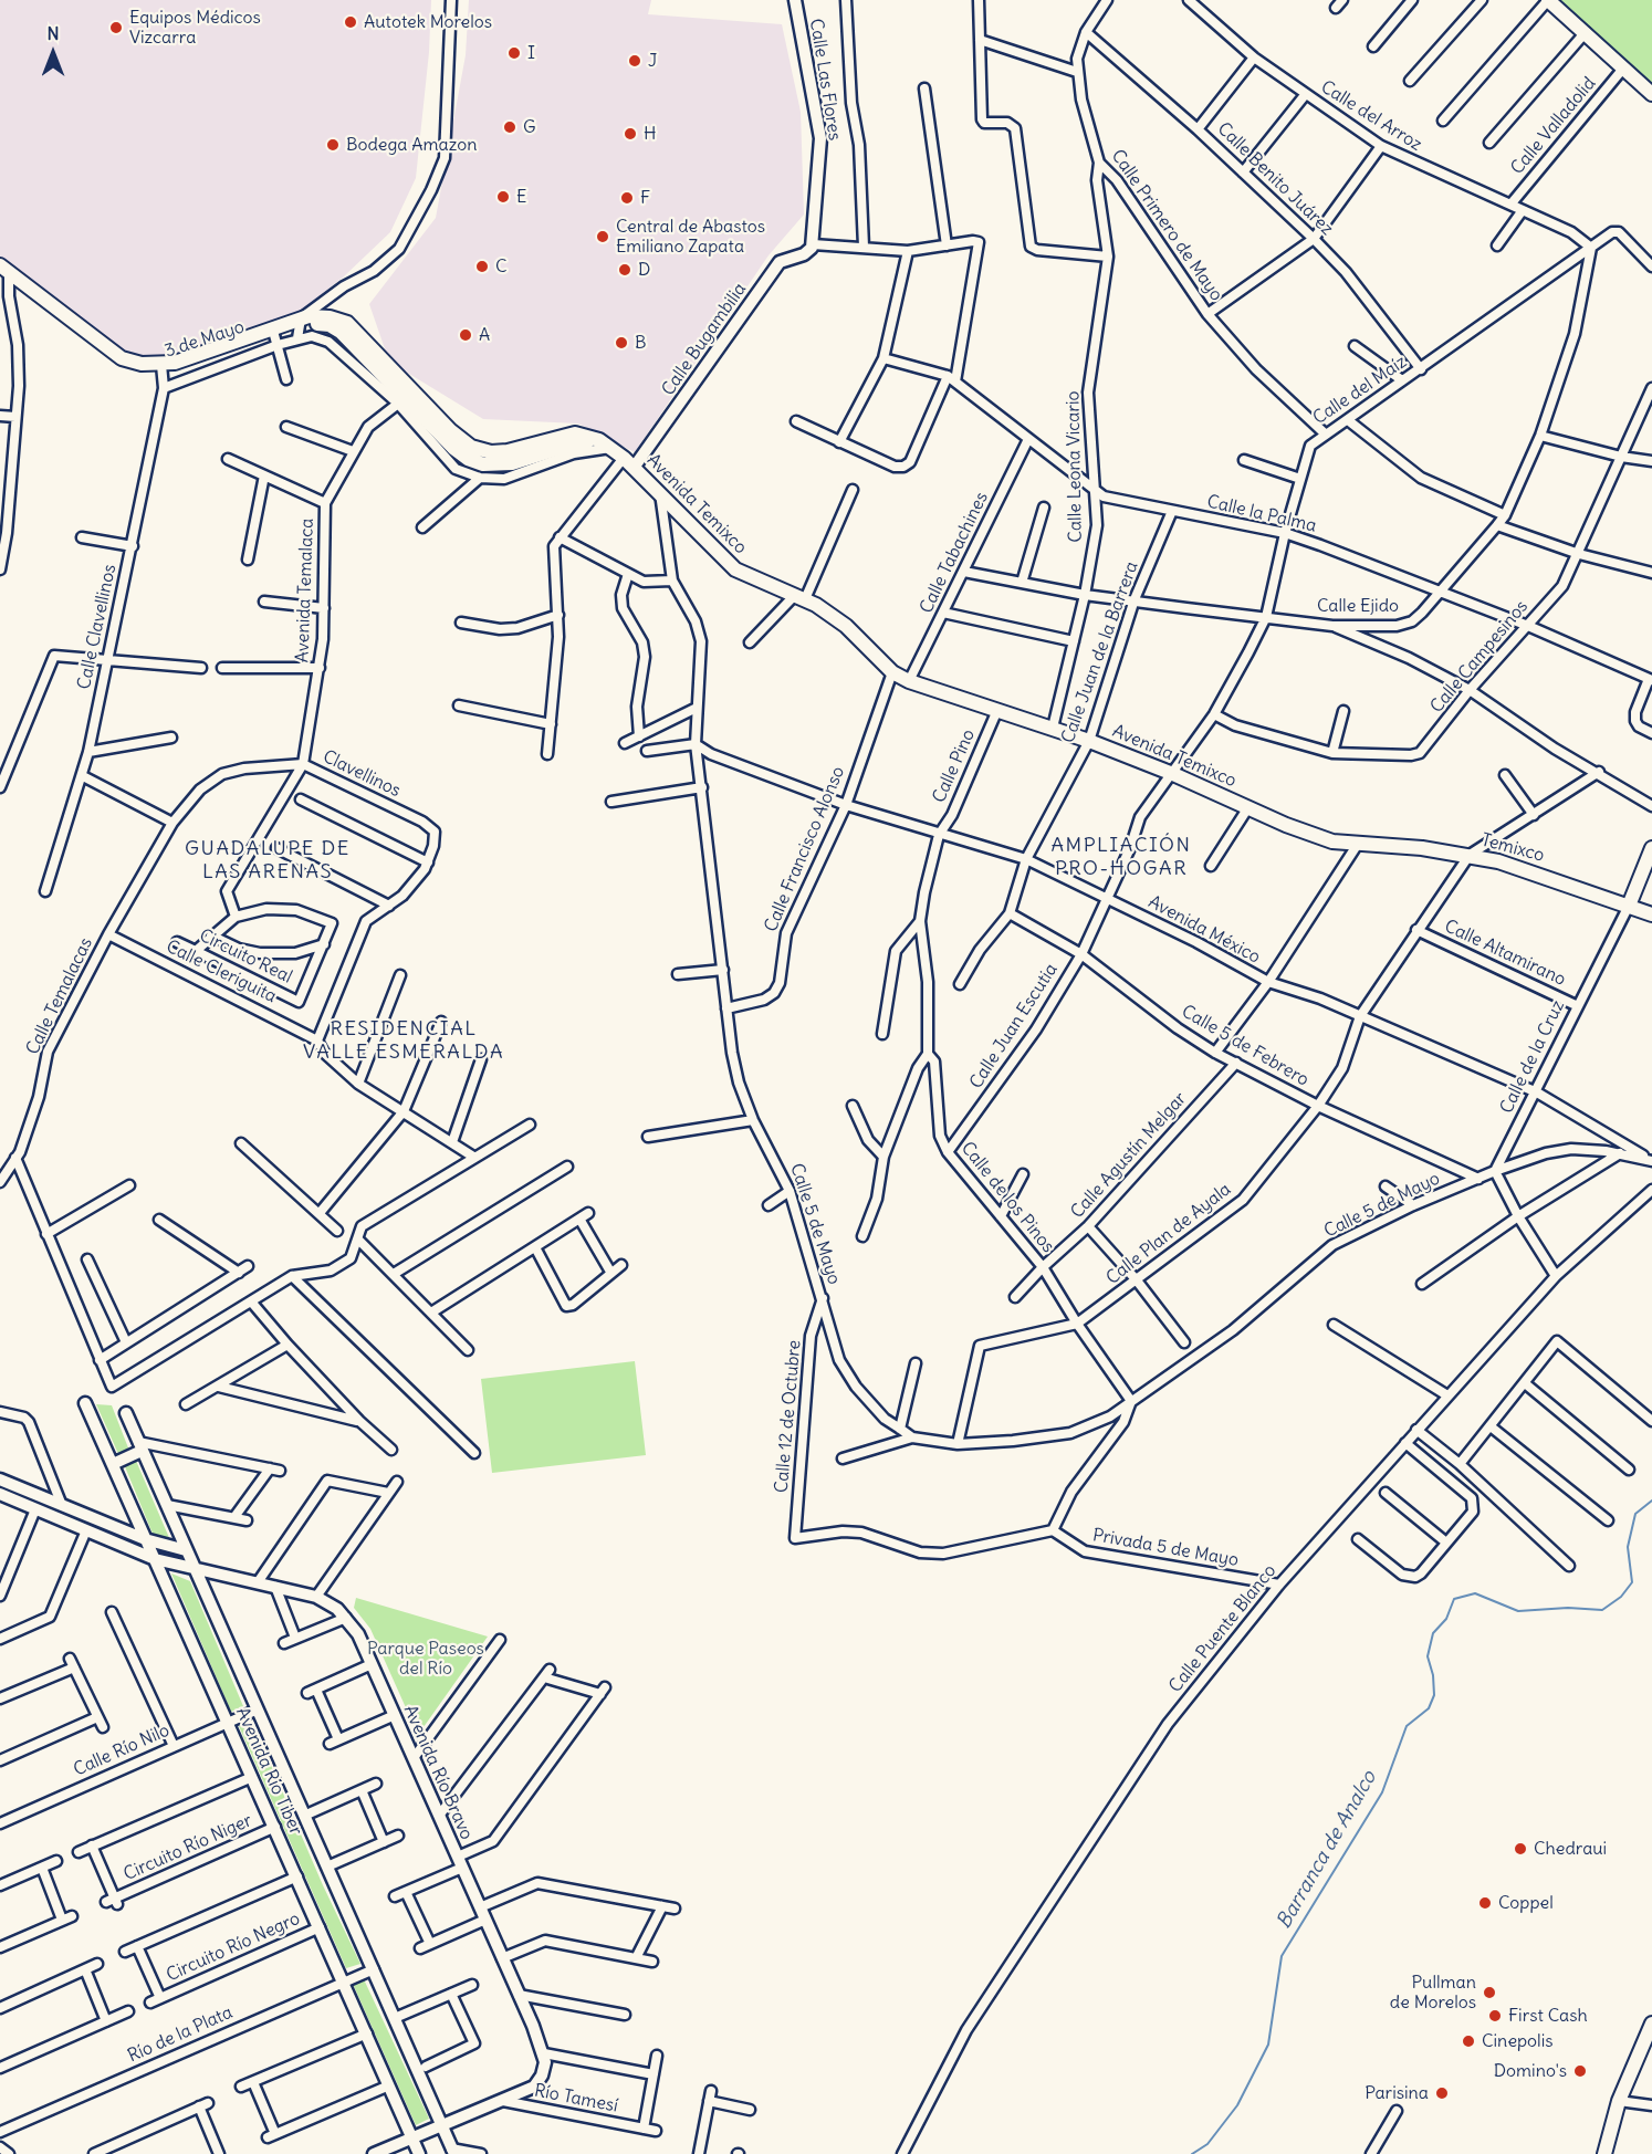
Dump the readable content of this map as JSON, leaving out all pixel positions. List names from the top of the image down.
{
  "streets": {
    "main road": [
      "3 de Mayo",
      "Avenida Temixco",
      "Temixco",
      "Calle de la Cruz"
    ],
    "street": [
      "Calle Las Flores",
      "Calle del Arroz",
      "Calle Valladolid",
      "Calle Benito Juárez",
      "Calle Primero de Mayo",
      "Calle Bugambilia",
      "Calle del Maíz",
      "Calle Leona Vicario",
      "Calle la Palma",
      "Calle Tabachines",
      "Avenida Temalaca",
      "Calle Ejido",
      "Calle Clavellinos",
      "Calle Juan de la Barrera",
      "Calle Campesinos",
      "Calle Pino",
      "Clavellinos",
      "Calle Francisco Alonso",
      "Avenida México",
      "Calle Altamirano",
      "Circuito Real",
      "Calle Cleriguita",
      "Calle Temalacas",
      "Calle Juan Escutia",
      "Calle 5 de Febrero",
      "Calle Agustín Melgar",
      "Calle de los Pinos",
      "Calle 5 de Mayo",
      "Calle Plan de Ayala",
      "Calle 12 de Octubre",
      "Privada 5 de Mayo",
      "Calle Puente Blanco",
      "Calle Río Nilo",
      "Avenida Río Tiber",
      "Avenida Río Bravo",
      "Circuito Río Niger",
      "Circuito Río Negro",
      "Río de la Plata",
      "Río Tamesí"
    ]
  },
  "crossings": [
    ["Calle Las Flores", "Calle Bugambilia"],
    ["Calle del Arroz", "Calle Valladolid"],
    ["Calle del Arroz", "Calle del Maíz"],
    ["Calle del Arroz", "Calle Ejido"],
    ["Calle Benito Juárez", "Calle Primero de Mayo"],
    ["Calle Benito Juárez", "Calle del Maíz"],
    ["Calle Primero de Mayo", "Calle del Maíz"],
    ["Calle Primero de Mayo", "Calle Leona Vicario"],
    ["3 de Mayo", "Avenida Temixco"],
    ["3 de Mayo", "Calle Clavellinos"],
    ["Calle Bugambilia", "Avenida Temixco"],
    ["Calle del Maíz", "Avenida Temixco"],
    ["Calle del Maíz", "Calle la Palma"],
    ["Calle del Maíz", "Calle Ejido"],
    ["Calle del Maíz", "Calle Campesinos"],
    ["Calle del Maíz", "Calle Juan Escutia"],
    ["Calle Leona Vicario", "Avenida Temixco"],
    ["Calle Leona Vicario", "Calle la Palma"],
    ["Calle Leona Vicario", "Calle Ejido"],
    ["Avenida Temixco", "Calle Tabachines"],
    ["Avenida Temixco", "Calle Juan de la Barrera"],
    ["Avenida Temixco", "Calle Pino"],
    ["Avenida Temixco", "Temixco"],
    ["Avenida Temixco", "Calle Francisco Alonso"],
    ["Avenida Temixco", "Calle Juan Escutia"],
    ["Avenida Temixco", "Calle 5 de Mayo"],
    ["Calle la Palma", "Calle Tabachines"],
    ["Calle la Palma", "Calle Ejido"],
    ["Calle la Palma", "Calle Juan de la Barrera"],
    ["Calle la Palma", "Calle Campesinos"],
    ["Calle Tabachines", "Calle Ejido"],
    ["Avenida Temalaca", "Clavellinos"],
    ["Calle Ejido", "Calle Juan de la Barrera"],
    ["Calle Juan de la Barrera", "Avenida México"],
    ["Calle Juan de la Barrera", "Calle 5 de Febrero"],
    ["Calle Pino", "Avenida México"],
    ["Calle Pino", "Calle de los Pinos"],
    ["Clavellinos", "Calle Cleriguita"],
    ["Clavellinos", "Calle Temalacas"],
    ["Temixco", "Calle de la Cruz"],
    ["Temixco", "Calle Plan de Ayala"],
    ["Calle Francisco Alonso", "Avenida México"],
    ["Calle Francisco Alonso", "Calle 5 de Mayo"],
    ["Avenida México", "Calle Juan Escutia"],
    ["Avenida México", "Calle de la Cruz"],
    ["Avenida México", "Calle de los Pinos"],
    ["Avenida México", "Calle 5 de Mayo"],
    ["Avenida México", "Calle Plan de Ayala"],
    ["Calle Altamirano", "Calle de la Cruz"],
    ["Calle Altamirano", "Calle Plan de Ayala"],
    ["Calle Cleriguita", "Calle Temalacas"],
    ["Calle Juan Escutia", "Calle 5 de Febrero"],
    ["Calle Juan Escutia", "Calle de los Pinos"],
    ["Calle 5 de Febrero", "Calle Agustín Melgar"],
    ["Calle 5 de Febrero", "Calle 5 de Mayo"],
    ["Calle 5 de Febrero", "Calle Plan de Ayala"],
    ["Calle de la Cruz", "Calle 5 de Mayo"],
    ["Calle Agustín Melgar", "Calle de los Pinos"],
    ["Calle de los Pinos", "Calle 5 de Mayo"],
    ["Calle de los Pinos", "Calle Plan de Ayala"],
    ["Calle 5 de Mayo", "Calle Plan de Ayala"],
    ["Calle 5 de Mayo", "Calle 12 de Octubre"],
    ["Calle 5 de Mayo", "Privada 5 de Mayo"],
    ["Calle 12 de Octubre", "Privada 5 de Mayo"],
    ["Privada 5 de Mayo", "Calle Puente Blanco"],
    ["Calle Río Nilo", "Avenida Río Tiber"],
    ["Avenida Río Tiber", "Avenida Río Bravo"],
    ["Avenida Río Tiber", "Circuito Río Niger"],
    ["Avenida Río Tiber", "Circuito Río Negro"],
    ["Avenida Río Tiber", "Río de la Plata"]
  ],
  "districts": ["AMPLIACIÓN PRO-HOGAR", "GUADALUPE DE LAS ARENAS", "RESIDENCIAL VALLE ESMERALDA"],
  "water": ["Barranca de Analco"],
  "parks": ["Parque Paseos del Río"],
  "places": [
    "Autotek Morelos",
    "Equipos Médicos Vizcarra",
    "I",
    "J",
    "G",
    "H",
    "Bodega Amazon",
    "E",
    "F",
    "Central de Abastos Emiliano Zapata",
    "C",
    "D",
    "A",
    "B",
    "Chedraui",
    "Coppel",
    "Pullman de Morelos",
    "First Cash",
    "Cinepolis",
    "Domino's",
    "Parisina"
  ],
  "north": "top"
}
